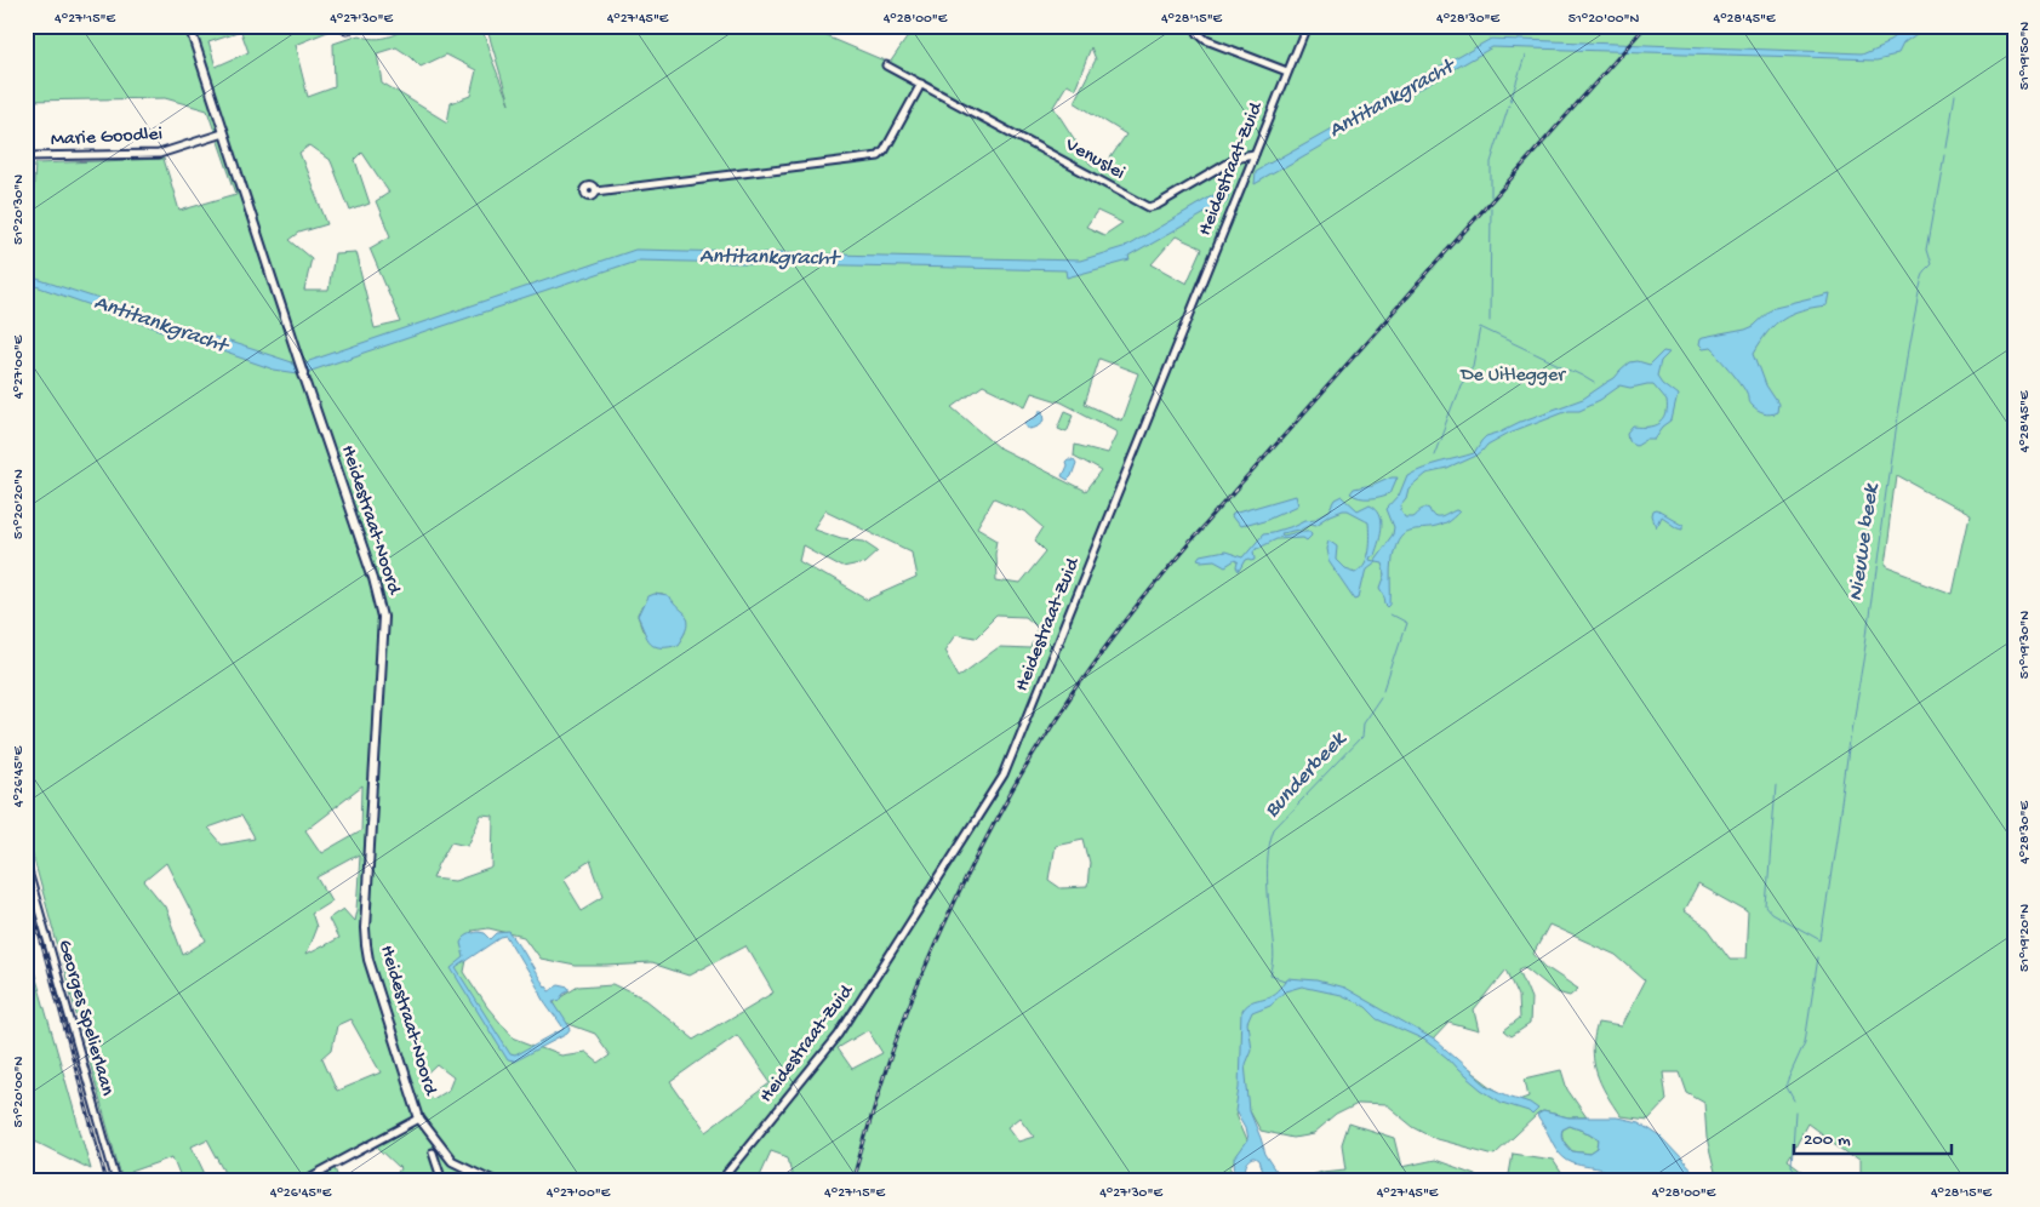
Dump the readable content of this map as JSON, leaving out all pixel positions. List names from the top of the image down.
{
  "streets": {
    "street": [
      "Marie Goodlei",
      "Venuslei",
      "Heidestraat-Zuid",
      "Heidestraat-Noord",
      "Georges Spelierlaan"
    ]
  },
  "crossings": [
    ["Marie Goodlei", "Heidestraat-Noord"],
    ["Venuslei", "Heidestraat-Zuid"]
  ],
  "water": ["Antitankgracht", "Nieuwe beek", "Bunderbeek"],
  "parks": ["De Uitlegger"],
  "scale_bar": "200 m",
  "coordinates": [
    "4°27'15\"E",
    "4°27'30\"E",
    "4°27'45\"E",
    "4°28'00\"E",
    "4°28'15\"E",
    "4°28'30\"E",
    "51°20'00\"N",
    "4°28'45\"E",
    "51°19'50\"N",
    "51°20'30\"N",
    "4°27'00\"E",
    "51°20'20\"N",
    "51°19'30\"N",
    "4°26'45\"E",
    "51°19'20\"N"
  ]
}
